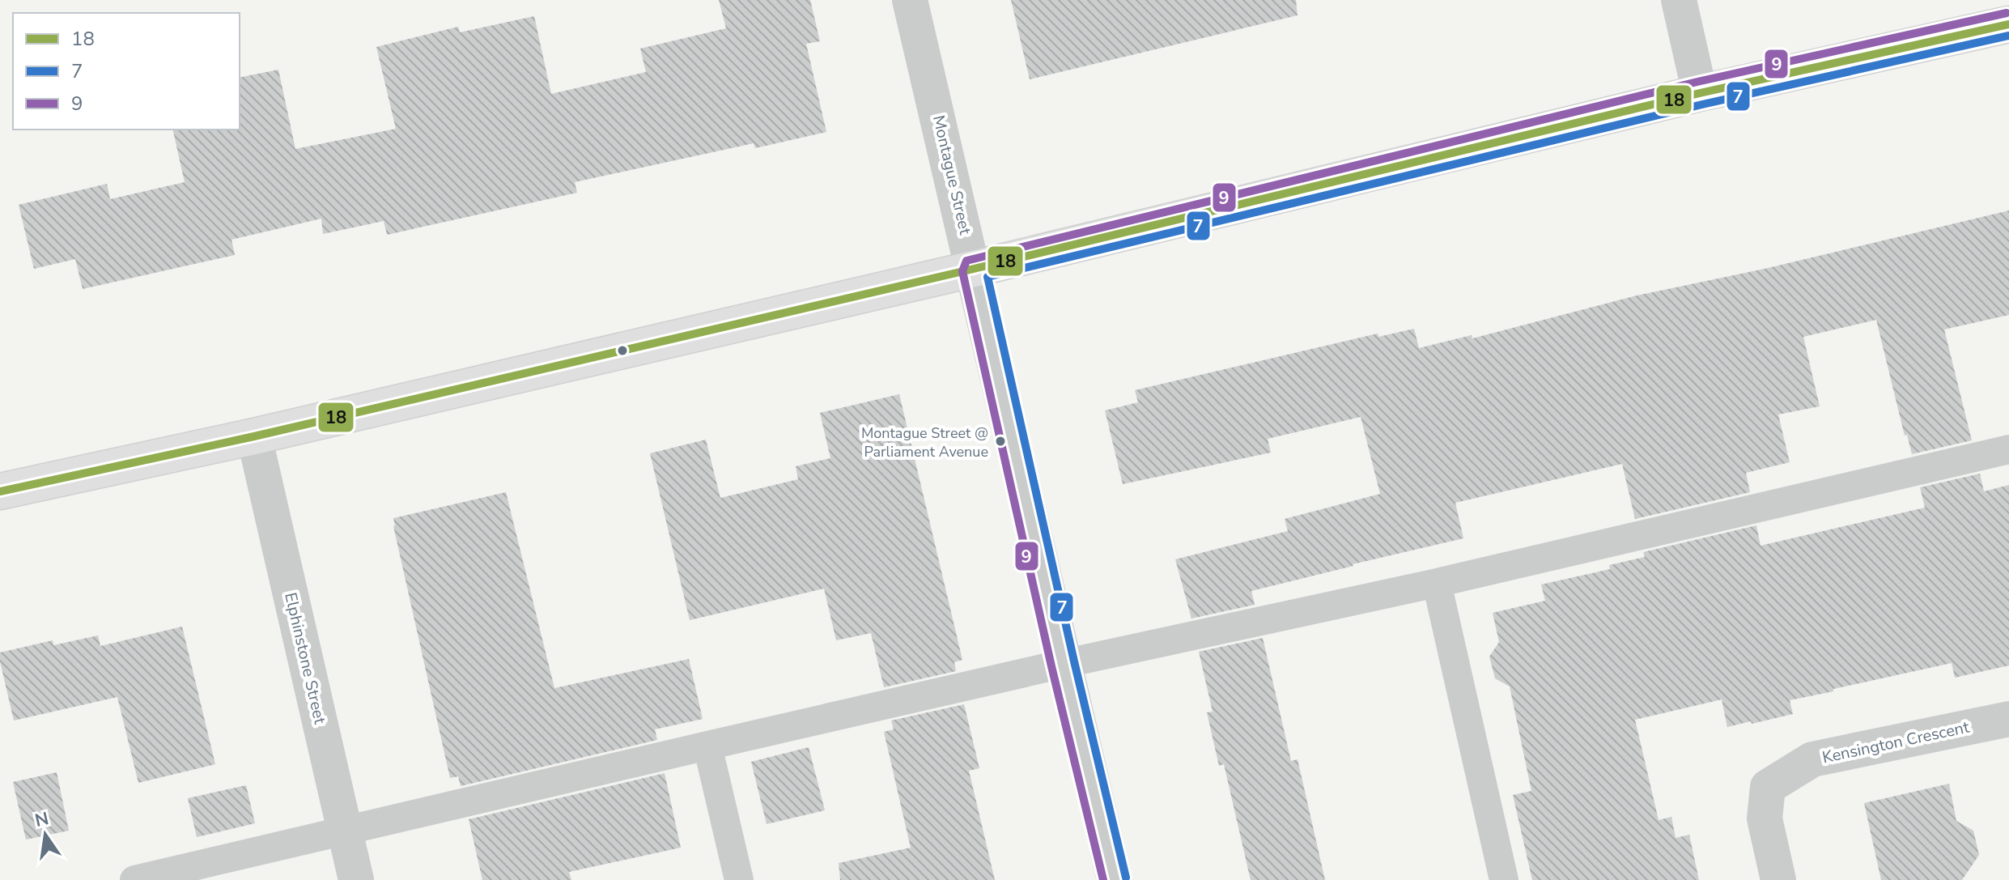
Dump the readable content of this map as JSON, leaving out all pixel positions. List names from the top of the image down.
{
  "streets": {
    "street": ["Montague Street", "Elphinstone Street", "Kensington Crescent"]
  },
  "places": ["Montague Street @ Parliament Avenue"],
  "lines": ["transit line 9", "transit line 18", "transit line 7"],
  "legend": ["18", "7", "9"],
  "north": "top"
}
